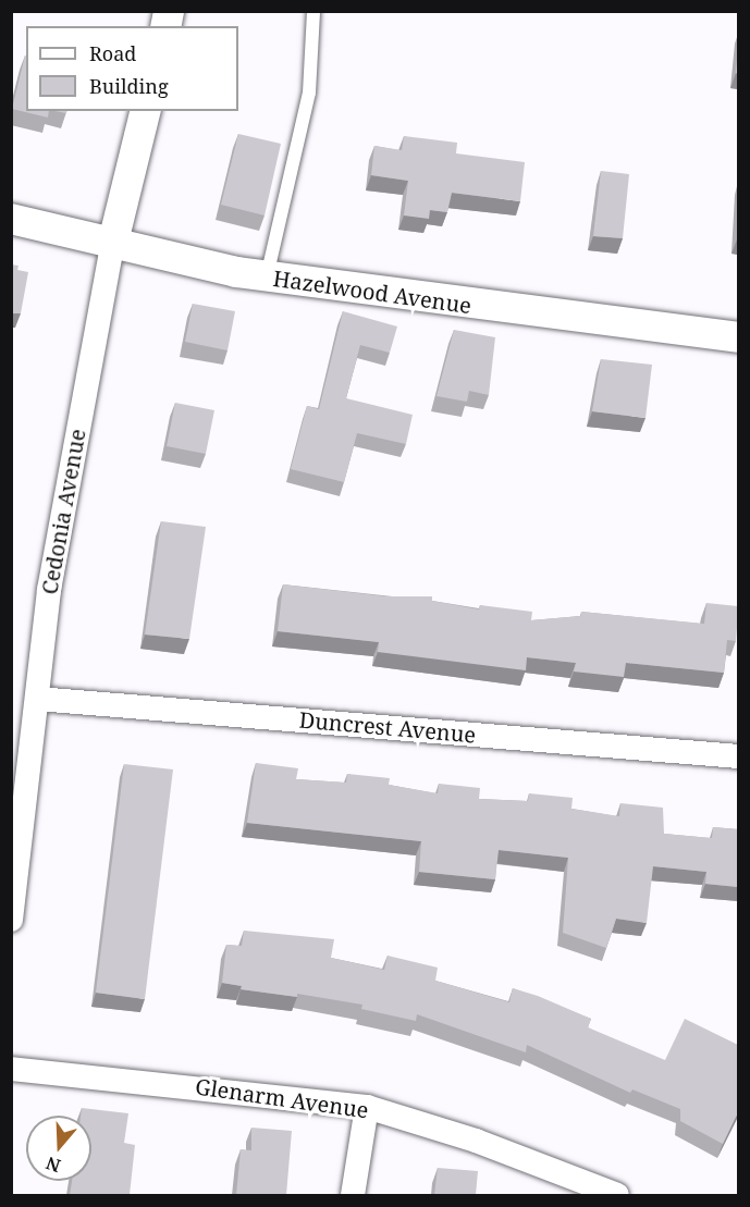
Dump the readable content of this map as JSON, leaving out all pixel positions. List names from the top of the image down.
{
  "streets": {
    "street": [
      "Hazelwood Avenue",
      "Cedonia Avenue",
      "Duncrest Avenue",
      "Glenarm Avenue"
    ]
  },
  "crossings": [
    ["Hazelwood Avenue", "Cedonia Avenue"],
    ["Cedonia Avenue", "Duncrest Avenue"]
  ],
  "legend": ["Road", "Building"],
  "north": "bottom"
}
